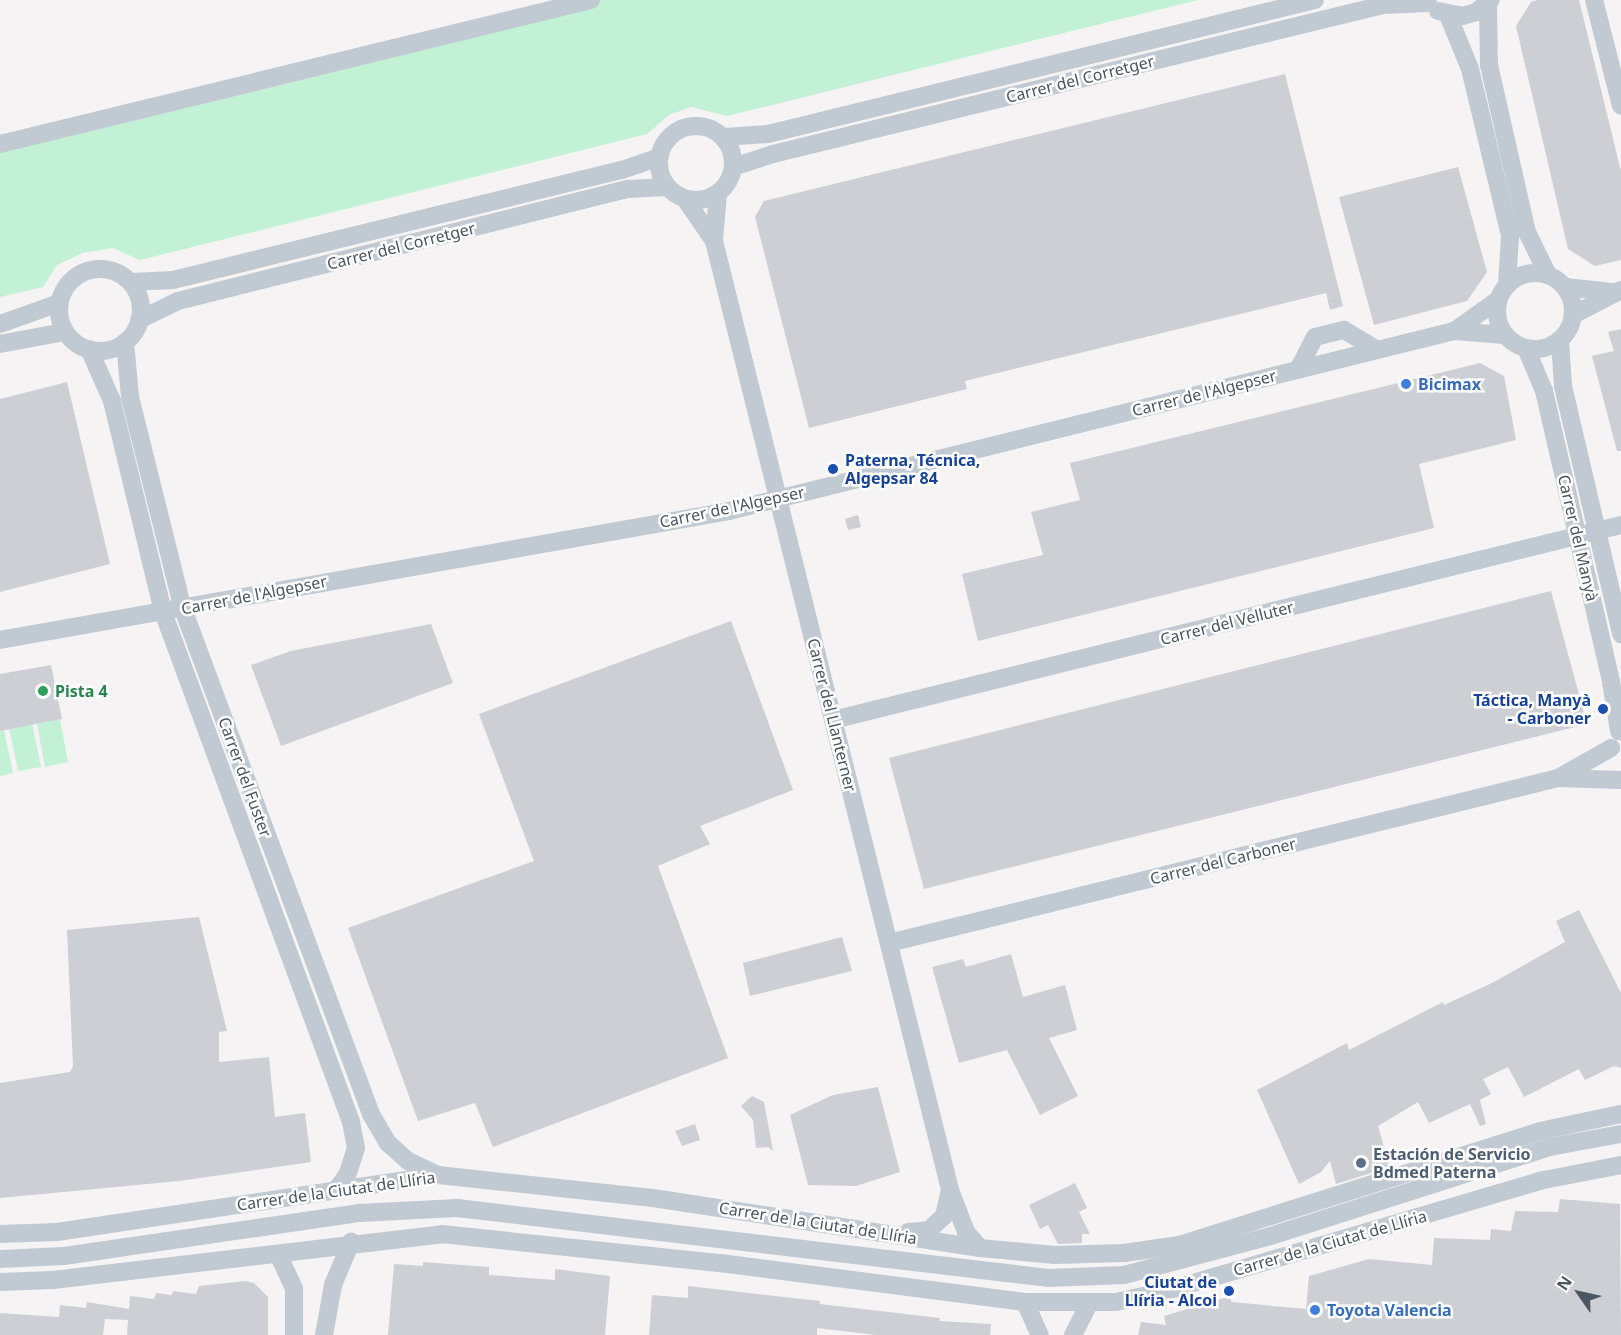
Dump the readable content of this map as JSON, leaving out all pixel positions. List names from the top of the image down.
{
  "streets": {
    "street": [
      "Carrer del Corretger",
      "Carrer de l'Algepser",
      "Carrer del Manyà",
      "Carrer del Velluter",
      "Carrer del Llanterner",
      "Carrer del Fuster",
      "Carrer del Carboner",
      "Carrer de la Ciutat de Llíria"
    ]
  },
  "crossings": [
    ["Carrer del Corretger", "Carrer del Llanterner"],
    ["Carrer del Corretger", "Carrer del Fuster"],
    ["Carrer de l'Algepser", "Carrer del Llanterner"],
    ["Carrer de l'Algepser", "Carrer del Fuster"],
    ["Carrer del Manyà", "Carrer del Velluter"],
    ["Carrer del Manyà", "Carrer del Carboner"],
    ["Carrer del Velluter", "Carrer del Llanterner"],
    ["Carrer del Llanterner", "Carrer del Carboner"],
    ["Carrer del Llanterner", "Carrer de la Ciutat de Llíria"],
    ["Carrer del Fuster", "Carrer de la Ciutat de Llíria"]
  ],
  "places": [
    "Bicimax",
    "Paterna, Técnica, Algepsar 84",
    "Pista 4",
    "Táctica, Manyà - Carboner",
    "Estación de Servicio Bdmed Paterna",
    "Ciutat de Llíria - Alcoi",
    "Toyota Valencia"
  ],
  "north": "top left"
}
